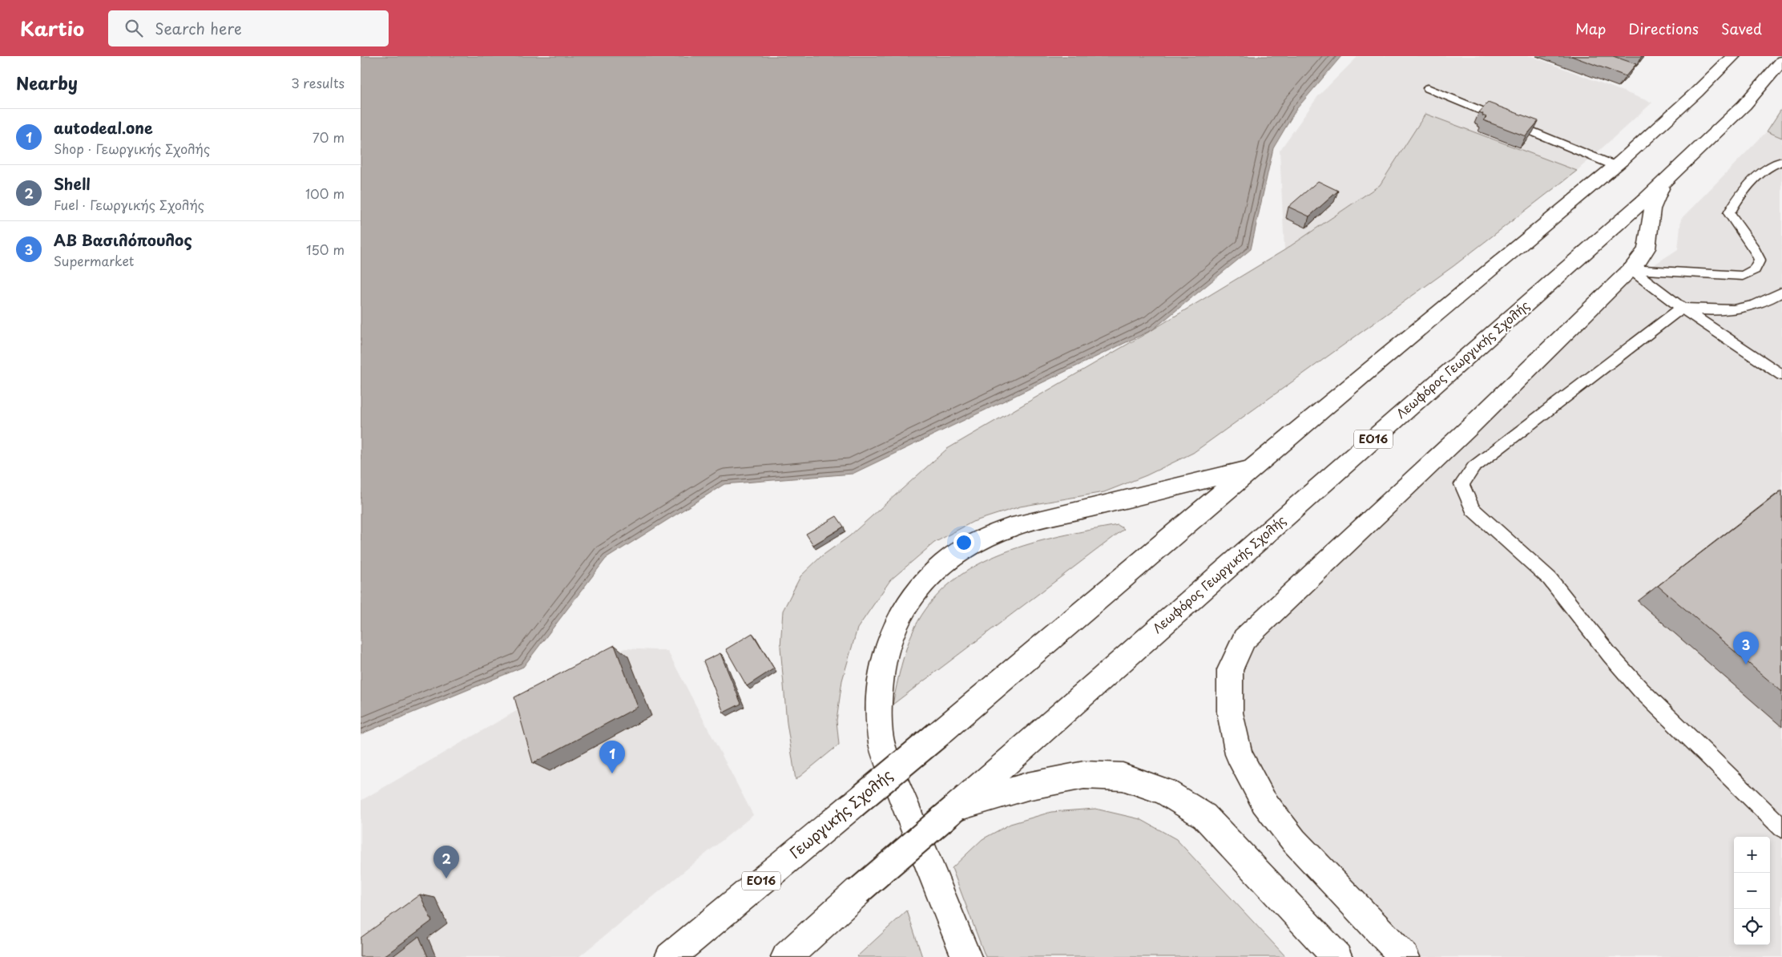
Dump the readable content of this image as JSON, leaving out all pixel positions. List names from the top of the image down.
{
  "streets": {
    "main road": ["Λεωφόρος Γεωργικής Σχολής", "ΕΟ16", "Γεωργικής Σχολής"]
  },
  "crossings": [
    ["Λεωφόρος Γεωργικής Σχολής", "ΕΟ16"],
    ["ΕΟ16", "Γεωργικής Σχολής"]
  ],
  "page": {
    "header": "Kartio",
    "search": "Search here",
    "nav": ["Map", "Directions", "Saved"],
    "heading": ["Nearby", "3 results"],
    "list": [
      {
        "mark": "1",
        "name": "autodeal.one",
        "note": "Shop · Γεωργικής Σχολής",
        "value": "70 m"
      },
      {
        "mark": "2",
        "name": "Shell",
        "note": "Fuel · Γεωργικής Σχολής",
        "value": "100 m"
      },
      {
        "mark": "3",
        "name": "ΑΒ Βασιλόπουλος",
        "note": "Supermarket",
        "value": "150 m"
      }
    ],
    "pins": ["3", "1", "2"],
    "map_buttons": ["+", "−"]
  }
}
